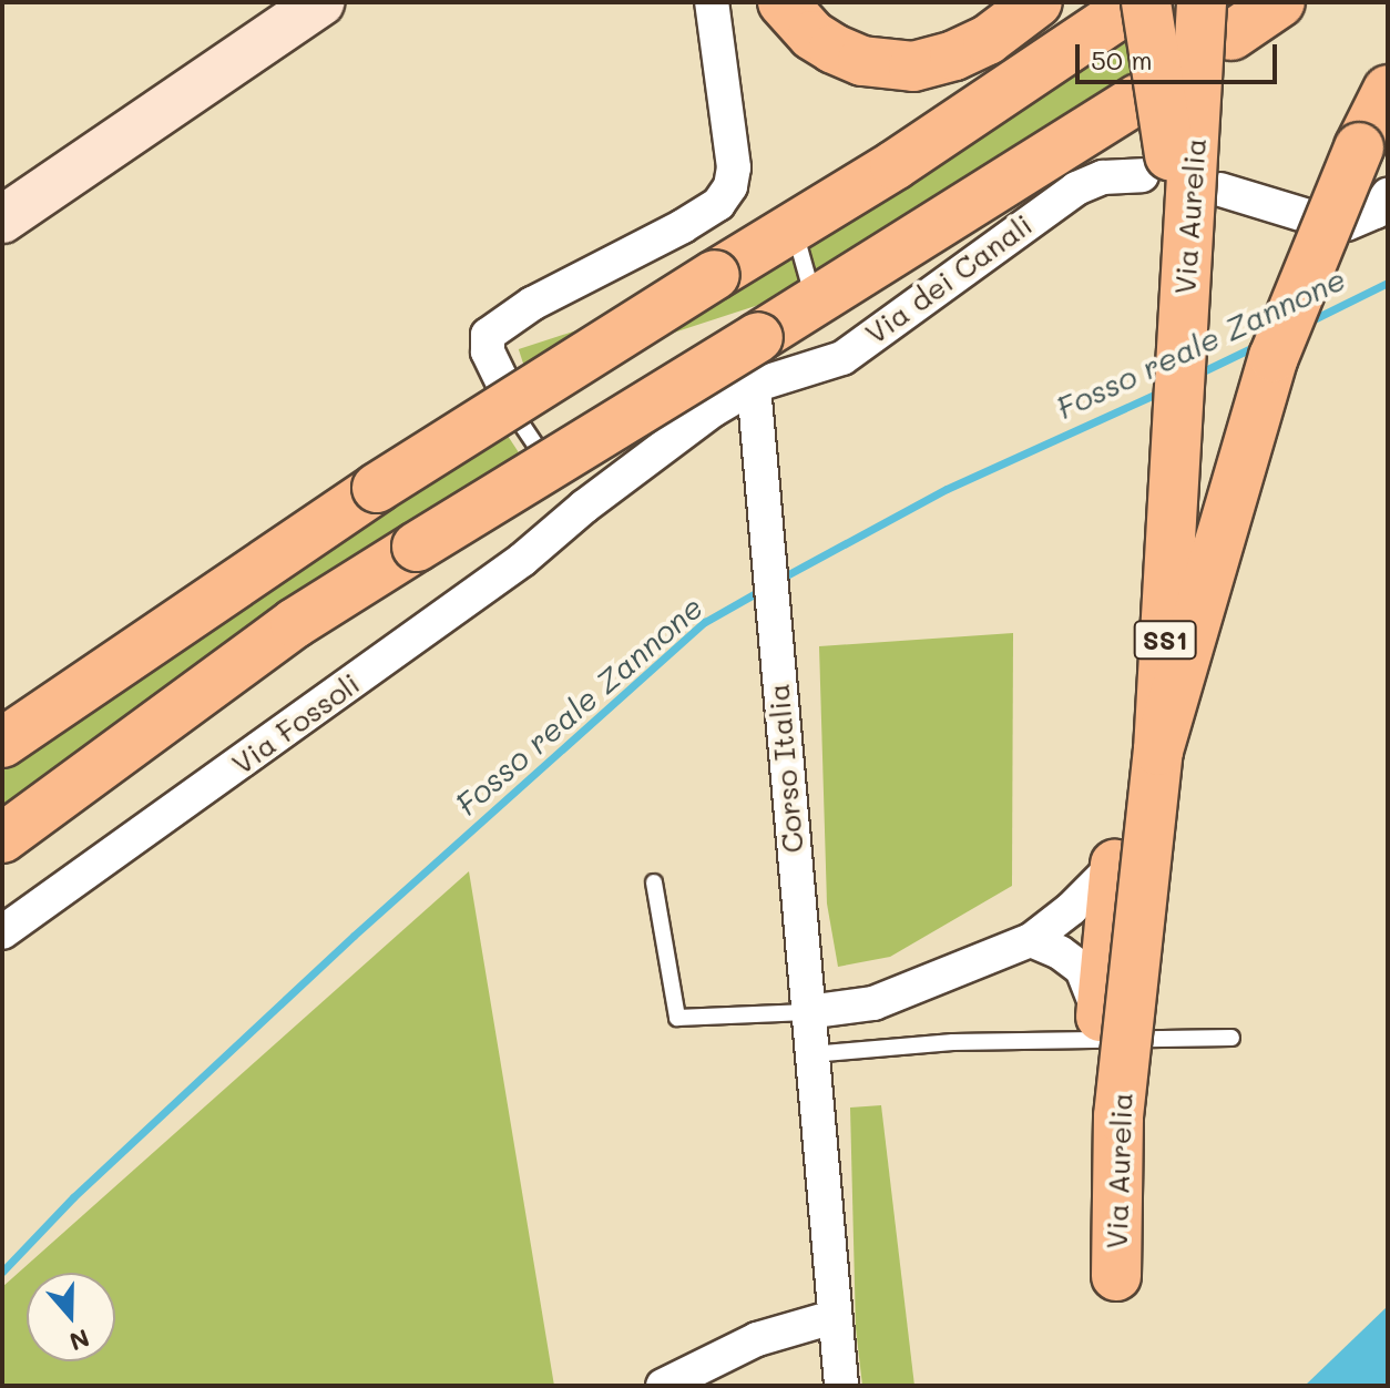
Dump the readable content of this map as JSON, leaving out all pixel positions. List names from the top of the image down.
{
  "streets": {
    "main road": ["Via Aurelia", "SS1"],
    "street": ["Via dei Canali", "Via Fossoli", "Corso Italia"]
  },
  "crossings": [
    ["Via Aurelia", "Via dei Canali"],
    ["Via dei Canali", "Corso Italia"]
  ],
  "water": ["Fosso reale Zannone"],
  "scale_bar": "50 m",
  "north": "bottom"
}
